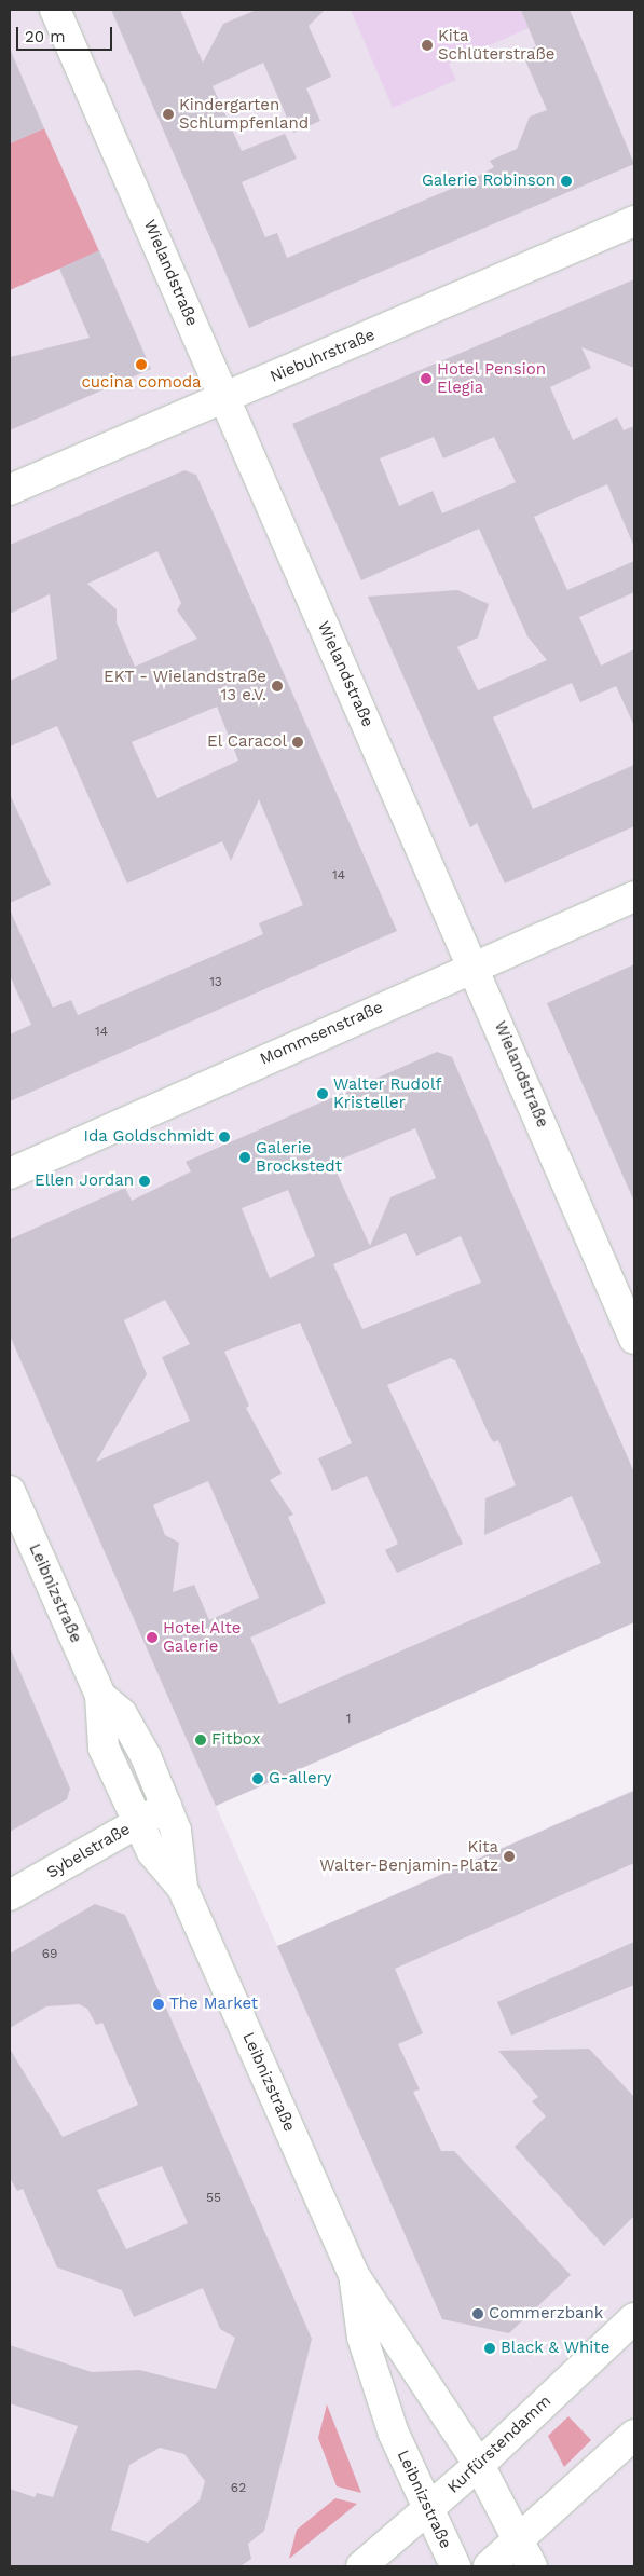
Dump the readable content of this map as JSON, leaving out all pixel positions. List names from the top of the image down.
{
  "streets": {
    "street": [
      "Wielandstraße",
      "Niebuhrstraße",
      "Mommsenstraße",
      "Leibnizstraße",
      "Sybelstraße",
      "Kurfürstendamm"
    ]
  },
  "crossings": [
    ["Wielandstraße", "Niebuhrstraße"],
    ["Wielandstraße", "Mommsenstraße"],
    ["Leibnizstraße", "Sybelstraße"],
    ["Leibnizstraße", "Kurfürstendamm"]
  ],
  "places": [
    "Kita Schlüterstraße",
    "Kindergarten Schlumpfenland",
    "Galerie Robinson",
    "cucina comoda",
    "Hotel Pension Elegia",
    "EKT - Wielandstraße 13 e.V.",
    "El Caracol",
    "Walter Rudolf Kristeller",
    "Ida Goldschmidt",
    "Galerie Brockstedt",
    "Ellen Jordan",
    "Hotel Alte Galerie",
    "Fitbox",
    "G-allery",
    "Kita Walter-Benjamin-Platz",
    "The Market",
    "Commerzbank",
    "Black & White"
  ],
  "house_numbers": [
    "14",
    "13",
    "14",
    "1",
    "69",
    "55",
    "62"
  ],
  "scale_bar": "20 m"
}
